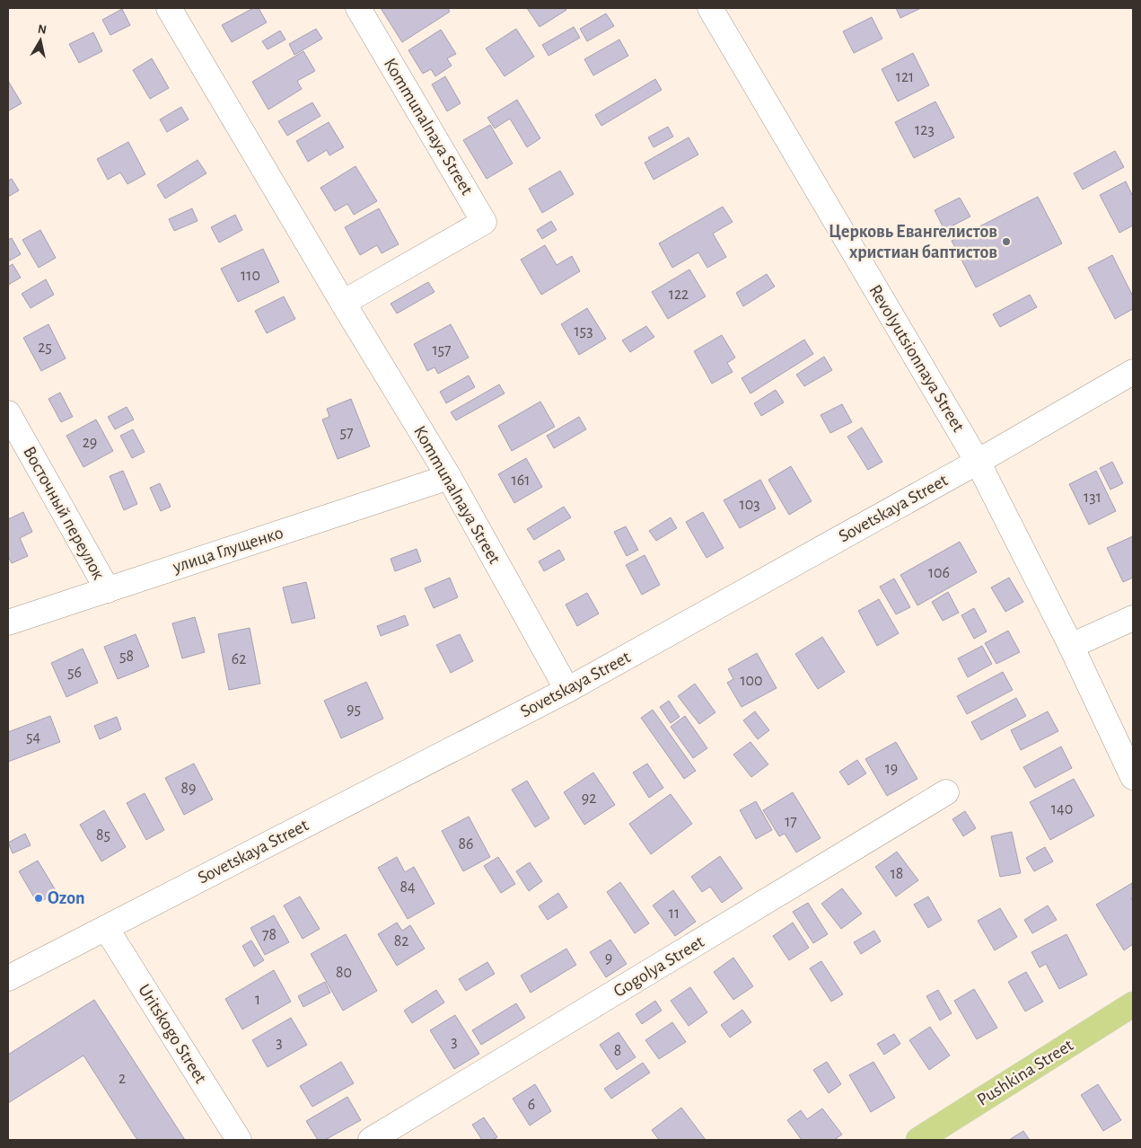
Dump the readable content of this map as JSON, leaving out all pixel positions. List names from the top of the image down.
{
  "streets": {
    "main road": ["Pushkina Street"],
    "street": [
      "Kommunalnaya Street",
      "Revolyutsionnaya Street",
      "Sovetskaya Street",
      "Восточный переулок",
      "улица Глущенко",
      "Gogolya Street",
      "Uritskogo Street"
    ]
  },
  "crossings": [
    ["Kommunalnaya Street", "Sovetskaya Street"],
    ["Kommunalnaya Street", "улица Глущенко"],
    ["Revolyutsionnaya Street", "Sovetskaya Street"],
    ["Sovetskaya Street", "Uritskogo Street"],
    ["Восточный переулок", "улица Глущенко"]
  ],
  "places": ["Церковь Евангелистов христиан баптистов", "Ozon"],
  "house_numbers": [
    "121",
    "123",
    "110",
    "122",
    "153",
    "25",
    "157",
    "57",
    "29",
    "161",
    "131",
    "103",
    "106",
    "58",
    "62",
    "56",
    "100",
    "95",
    "54",
    "19",
    "89",
    "92",
    "140",
    "17",
    "85",
    "86",
    "18",
    "84",
    "11",
    "78",
    "82",
    "9",
    "80",
    "1",
    "3",
    "3",
    "8",
    "2",
    "6"
  ],
  "north": "top"
}
